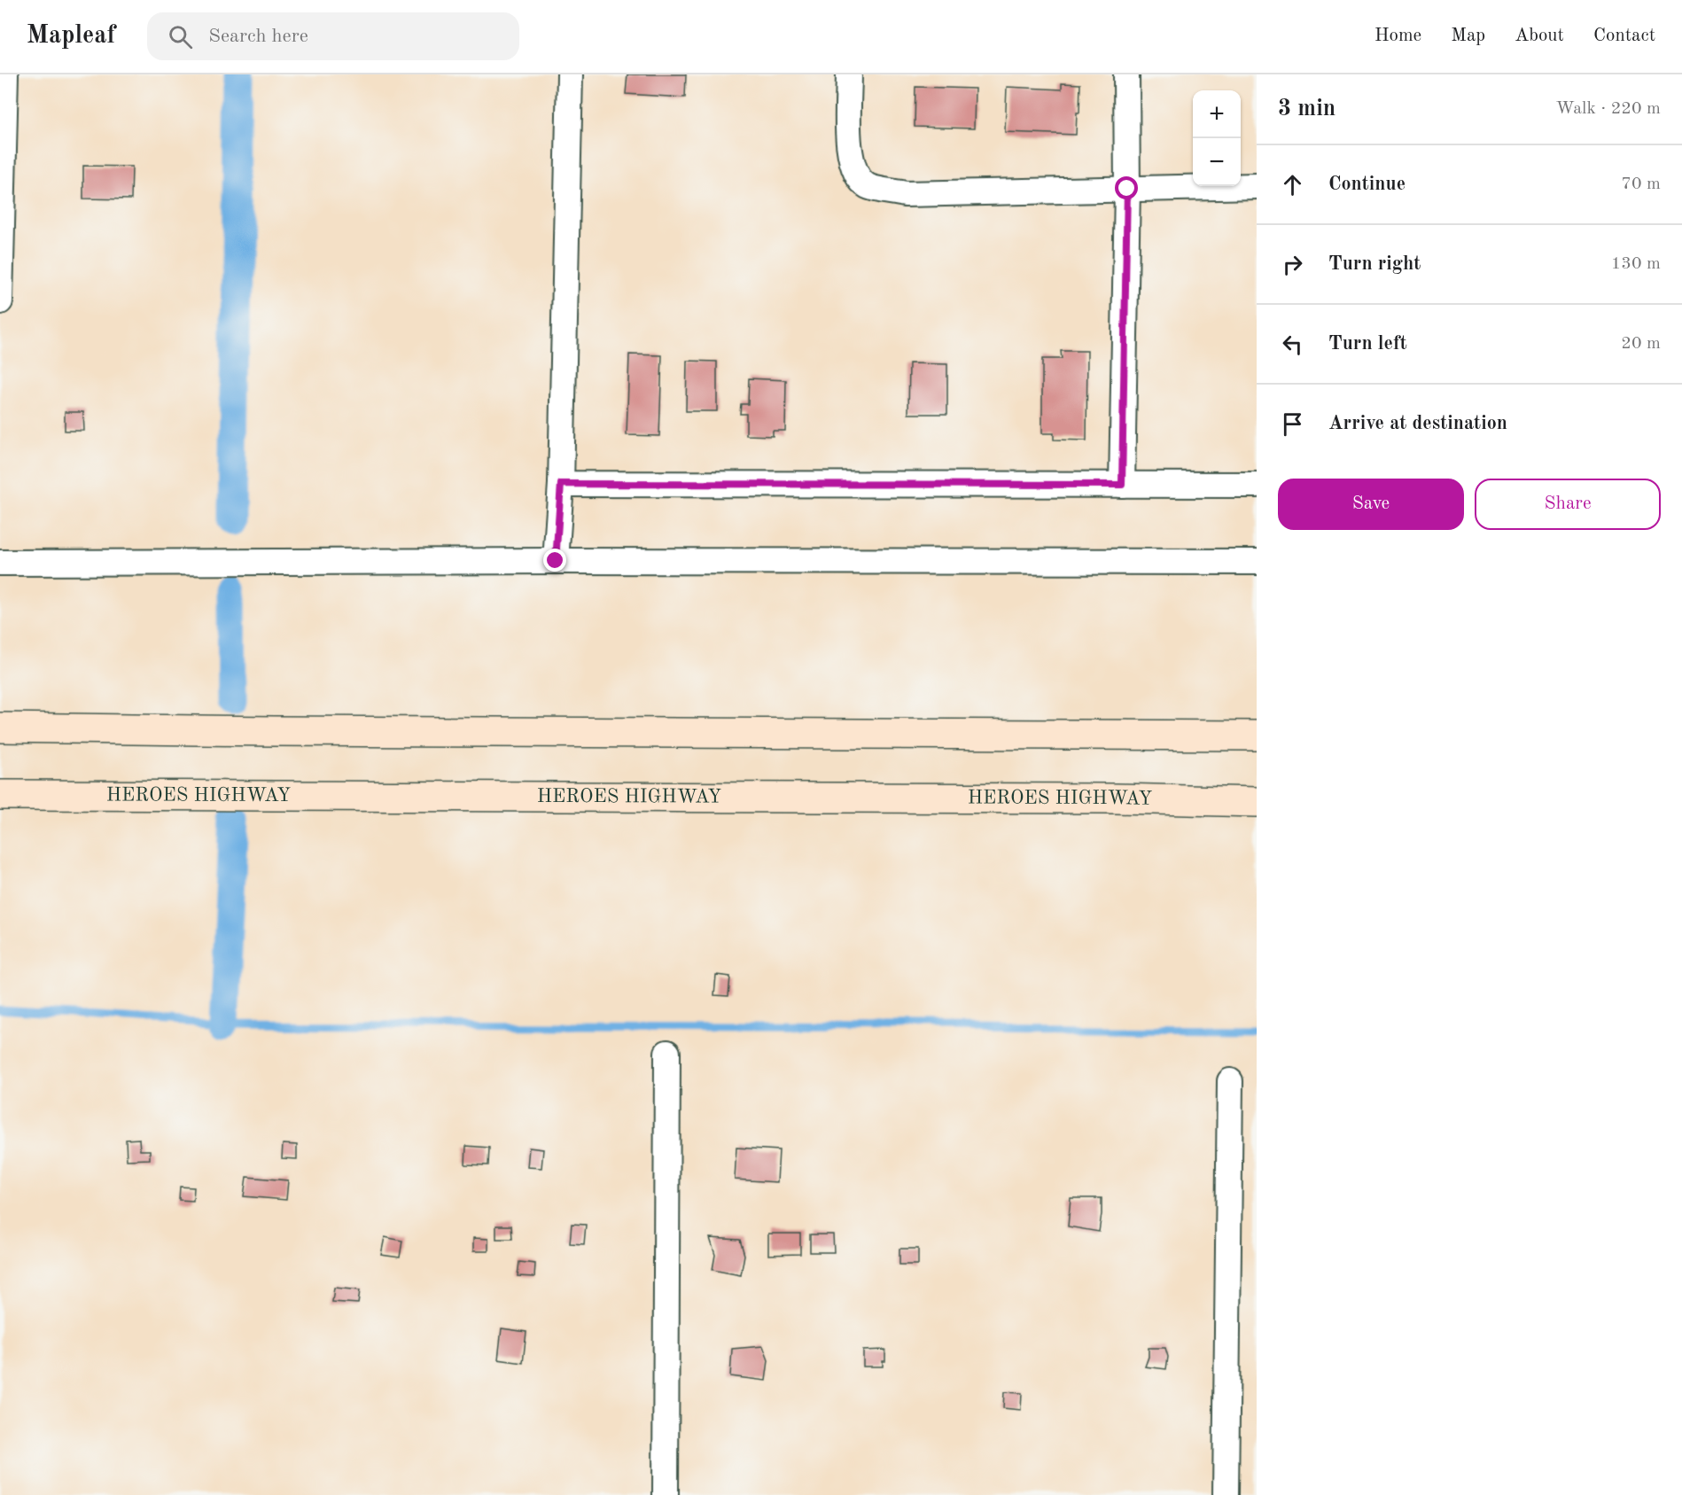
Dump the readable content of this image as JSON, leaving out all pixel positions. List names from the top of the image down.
{
  "streets": {
    "main road": ["HEROES HIGHWAY"]
  },
  "page": {
    "header": "Mapleaf",
    "search": "Search here",
    "nav": [
      "Home",
      "Map",
      "About",
      "Contact"
    ],
    "heading": ["3 min", "Walk · 220 m"],
    "map_buttons": ["+", "−"],
    "list": [
      ["Continue", "70 m"],
      ["Turn right", "130 m"],
      ["Turn left", "20 m"],
      "Arrive at destination"
    ],
    "buttons": ["Save", "Share"]
  }
}
